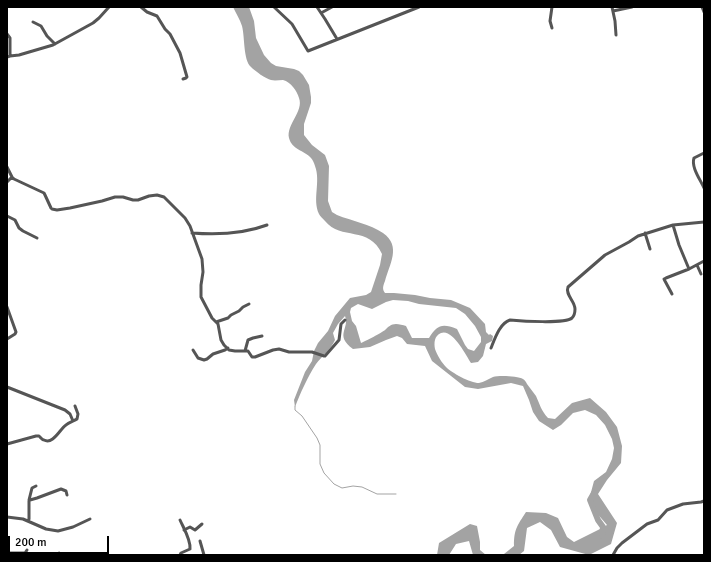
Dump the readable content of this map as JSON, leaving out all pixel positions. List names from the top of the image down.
{
  "scale_bar": "200 m"
}
